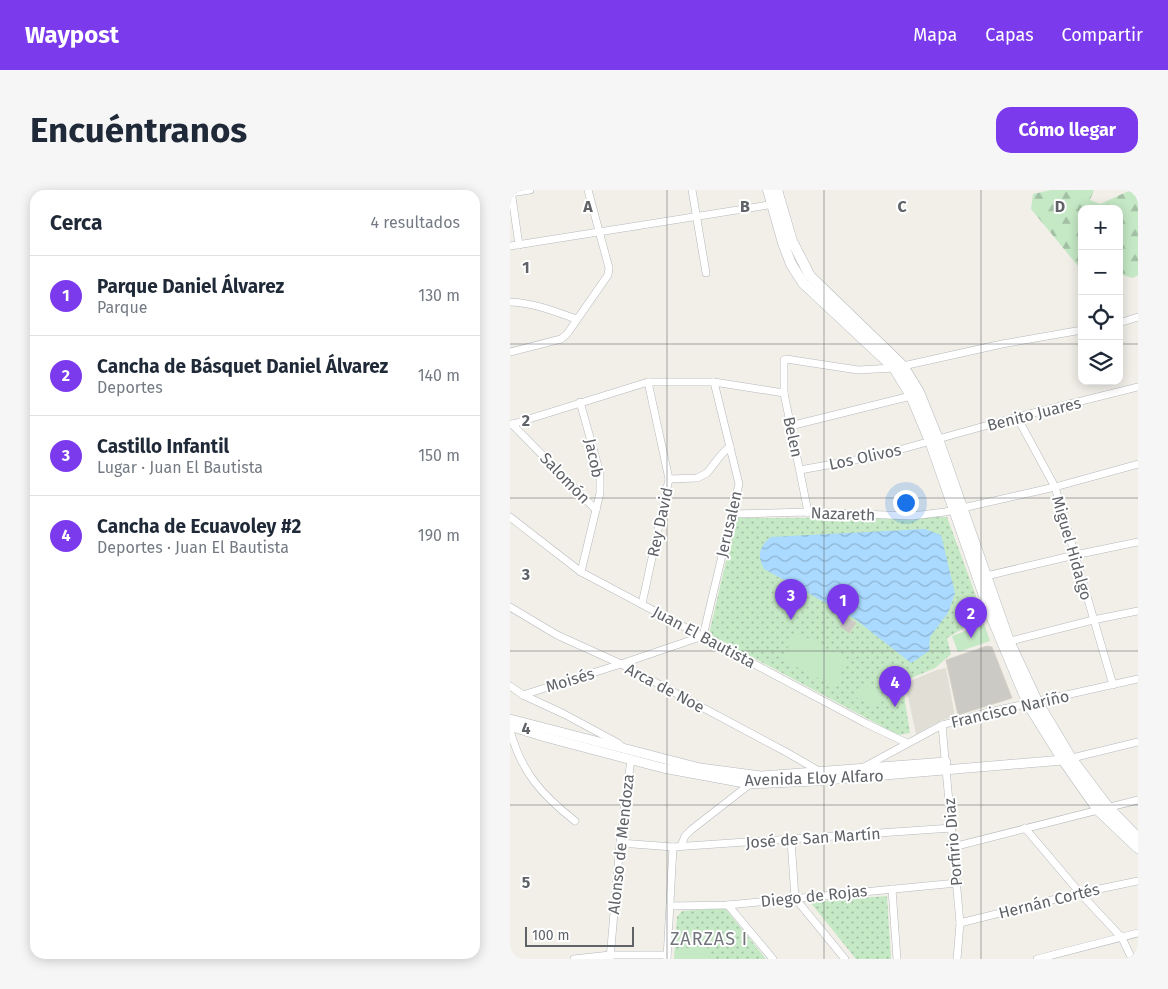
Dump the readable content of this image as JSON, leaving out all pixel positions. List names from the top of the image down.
{
  "streets": {
    "street": [
      "Benito Juares",
      "Belen",
      "Los Olivos",
      "Jacob",
      "Salomón",
      "Nazareth",
      "Rey David",
      "Jerusalen",
      "Miguel Hidalgo",
      "Juan El Bautista",
      "Moisés",
      "Arca de Noe",
      "Francisco Nariño",
      "Avenida Eloy Alfaro",
      "José de San Martín",
      "Porfirio Diaz",
      "Alonso de Mendoza",
      "Diego de Rojas",
      "Hernán Cortés"
    ]
  },
  "crossings": [
    ["Benito Juares", "Los Olivos"],
    ["Benito Juares", "Miguel Hidalgo"],
    ["Belen", "Los Olivos"],
    ["Belen", "Nazareth"],
    ["Jacob", "Salomón"],
    ["Jacob", "Juan El Bautista"],
    ["Nazareth", "Jerusalen"],
    ["Nazareth", "Miguel Hidalgo"],
    ["Rey David", "Juan El Bautista"],
    ["Jerusalen", "Juan El Bautista"],
    ["Jerusalen", "Moisés"],
    ["Miguel Hidalgo", "Francisco Nariño"],
    ["Juan El Bautista", "Moisés"],
    ["Juan El Bautista", "Francisco Nariño"],
    ["Moisés", "Arca de Noe"],
    ["Arca de Noe", "Avenida Eloy Alfaro"],
    ["Francisco Nariño", "Avenida Eloy Alfaro"],
    ["Francisco Nariño", "Porfirio Diaz"],
    ["Avenida Eloy Alfaro", "Porfirio Diaz"],
    ["Avenida Eloy Alfaro", "Alonso de Mendoza"],
    ["José de San Martín", "Porfirio Diaz"],
    ["José de San Martín", "Alonso de Mendoza"],
    ["Porfirio Diaz", "Diego de Rojas"],
    ["Porfirio Diaz", "Hernán Cortés"]
  ],
  "districts": ["ZARZAS I"],
  "scale_bar": "100 m",
  "page": {
    "header": "Waypost",
    "nav": ["Mapa", "Capas", "Compartir"],
    "buttons": "Cómo llegar",
    "title": "Encuéntranos",
    "heading": ["Cerca", "4 resultados"],
    "map_buttons": ["+", "−"],
    "list": [
      {
        "mark": "1",
        "name": "Parque Daniel Álvarez",
        "note": "Parque",
        "value": "130 m"
      },
      {
        "mark": "2",
        "name": "Cancha de Básquet Daniel Álvarez",
        "note": "Deportes",
        "value": "140 m"
      },
      {
        "mark": "3",
        "name": "Castillo Infantil",
        "note": "Lugar · Juan El Bautista",
        "value": "150 m"
      },
      {
        "mark": "4",
        "name": "Cancha de Ecuavoley #2",
        "note": "Deportes · Juan El Bautista",
        "value": "190 m"
      }
    ],
    "pins": [
      "3",
      "1",
      "2",
      "4"
    ],
    "scale": "100 m"
  },
  "grid": {
    "columns": [
      "A",
      "B",
      "C",
      "D"
    ],
    "rows": [
      "1",
      "2",
      "3",
      "4",
      "5"
    ]
  }
}
